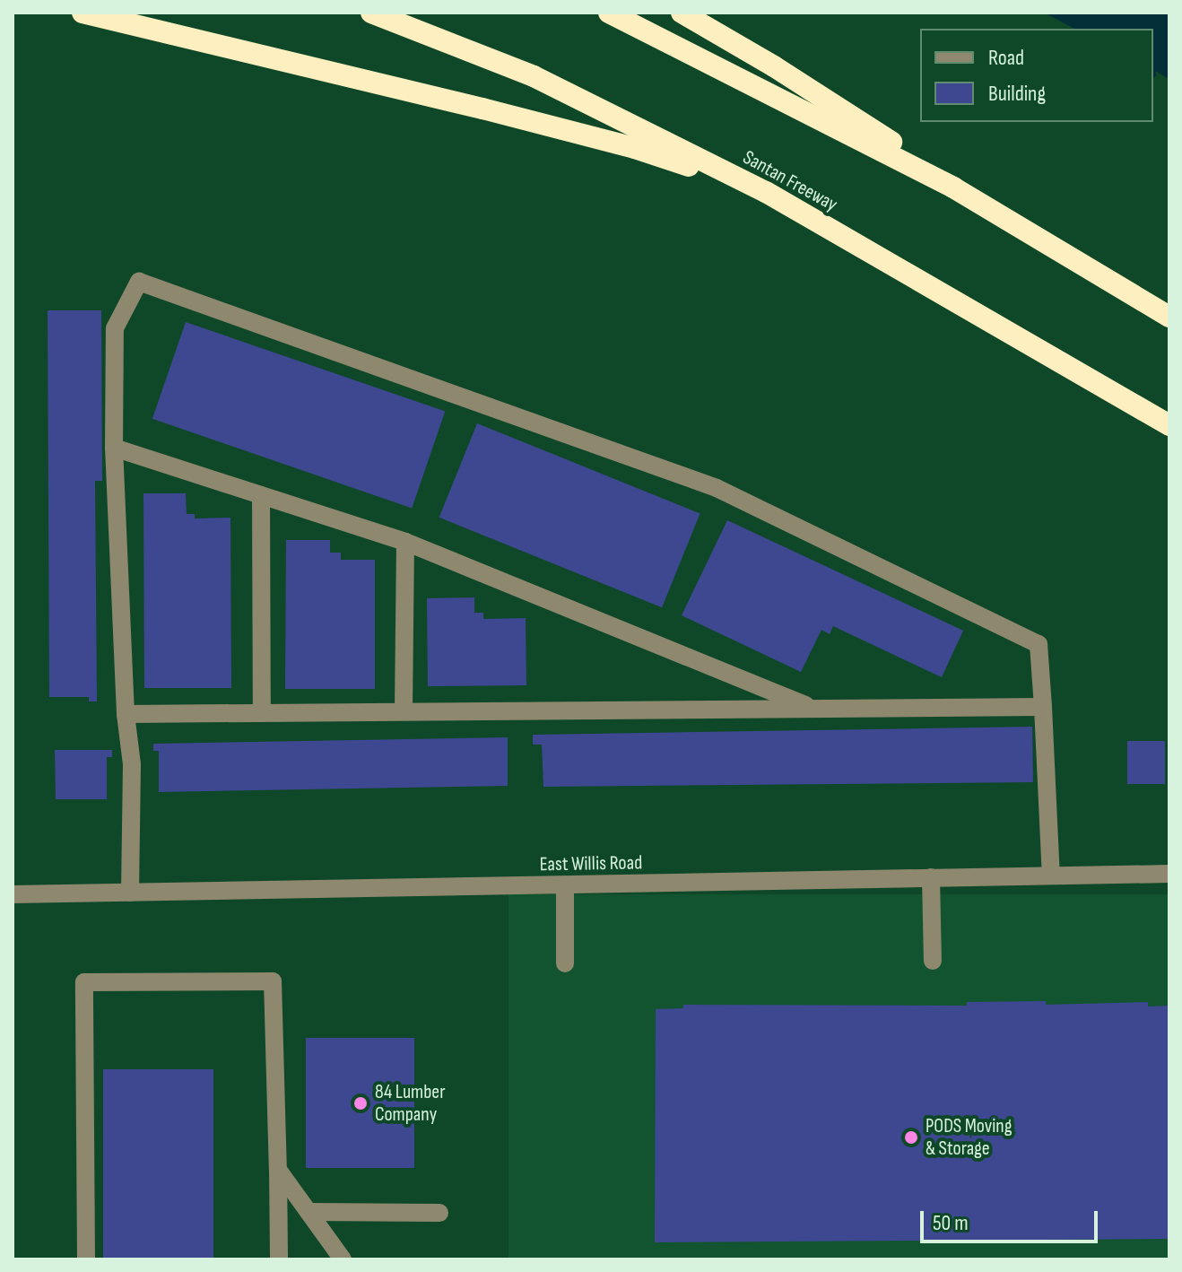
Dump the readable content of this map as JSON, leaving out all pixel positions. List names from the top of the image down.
{
  "streets": {
    "highway": ["Santan Freeway"],
    "street": ["East Willis Road"]
  },
  "places": ["84 Lumber Company", "PODS Moving & Storage"],
  "legend": ["Road", "Building"],
  "scale_bar": "50 m"
}
